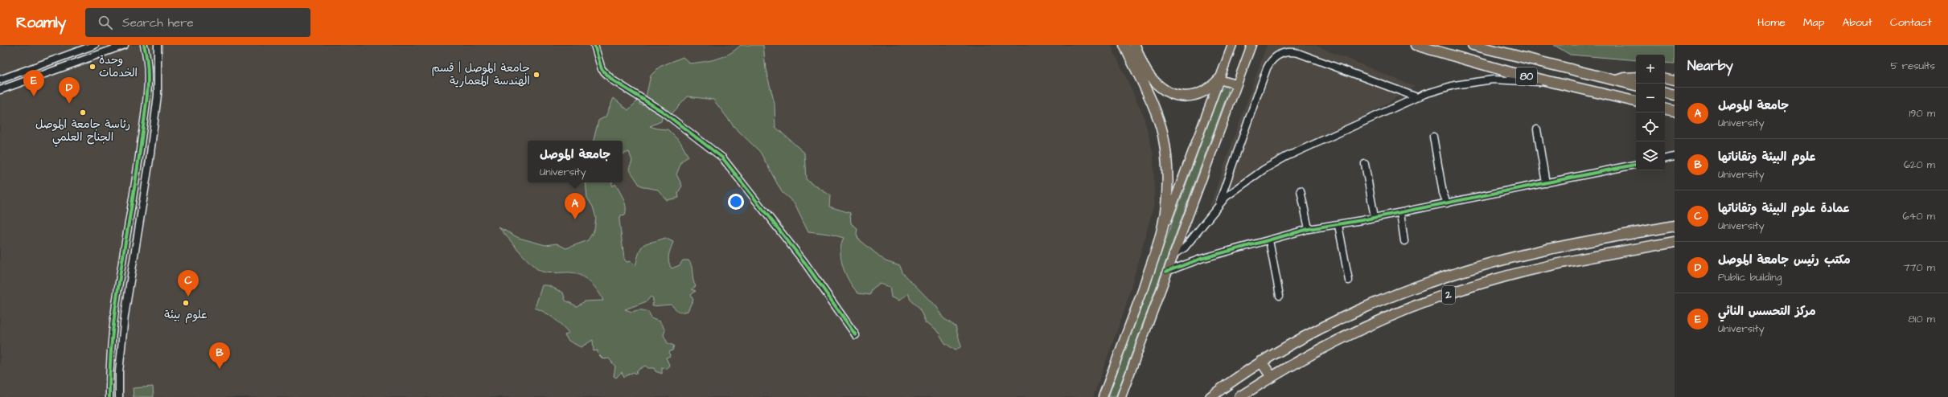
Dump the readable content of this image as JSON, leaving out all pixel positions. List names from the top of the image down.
{
  "streets": {
    "highway": ["80", "2"]
  },
  "places": [
    "وحدة الخدمات",
    "جامعة الموصل | قسم الهندسة المعمارية",
    "رئاسة جامعة الموصل الجناح العلمي",
    "علوم بيئة"
  ],
  "page": {
    "header": "Roamly",
    "search": "Search here",
    "nav": [
      "Home",
      "Map",
      "About",
      "Contact"
    ],
    "heading": ["Nearby", "5 results"],
    "map_buttons": ["+", "−"],
    "pins": [
      "E",
      "D",
      "A",
      "C",
      "B"
    ],
    "list": [
      {
        "mark": "A",
        "name": "جامعة الموصل",
        "note": "University",
        "value": "190 m"
      },
      {
        "mark": "B",
        "name": "علوم البيئة وتقاناتها",
        "note": "University",
        "value": "620 m"
      },
      {
        "mark": "C",
        "name": "عمادة علوم البيئة وتقاناتها",
        "note": "University",
        "value": "640 m"
      },
      {
        "mark": "D",
        "name": "مكتب رئيس جامعة الموصل",
        "note": "Public building",
        "value": "770 m"
      },
      {
        "mark": "E",
        "name": "مركز التحسس النائي",
        "note": "University",
        "value": "810 m"
      }
    ],
    "popup": ["جامعة الموصل", "University"]
  }
}
